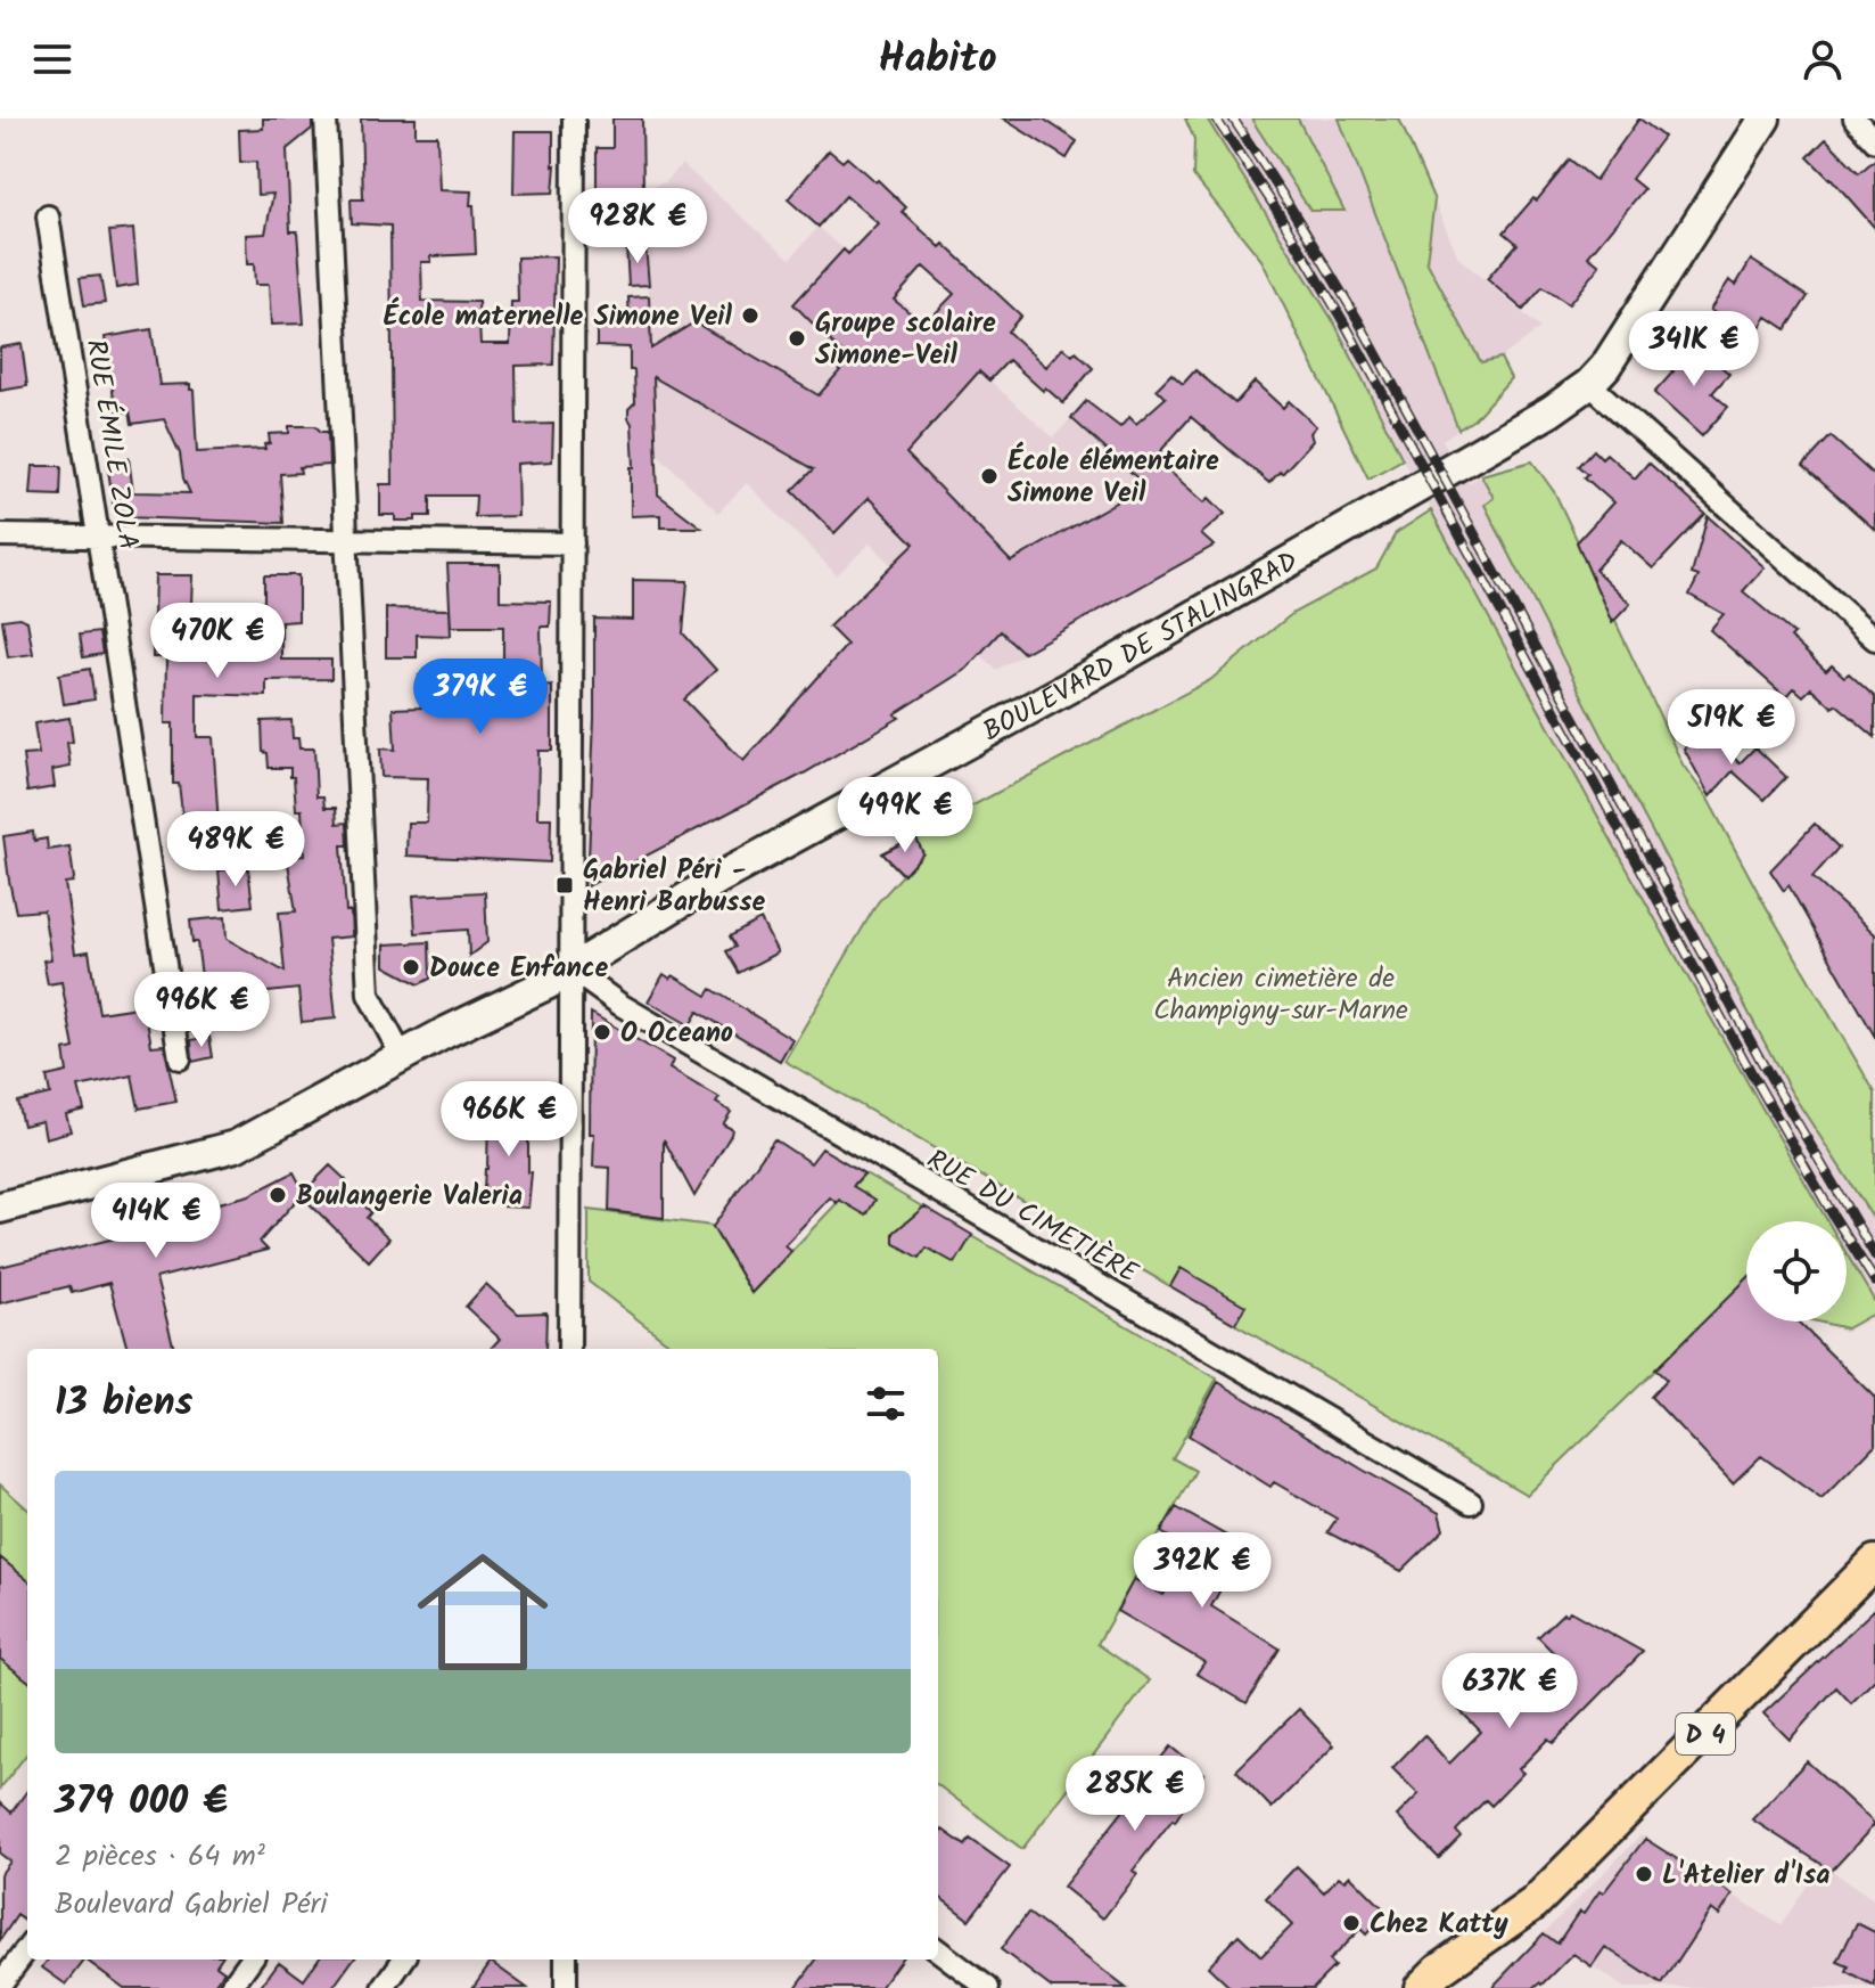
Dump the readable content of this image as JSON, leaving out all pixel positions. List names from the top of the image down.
{
  "streets": {
    "main road": ["BOULEVARD DE STALINGRAD", "D 4"],
    "street": ["RUE ÉMILE ZOLA", "RUE DU CIMETIÈRE"]
  },
  "crossings": [
    ["BOULEVARD DE STALINGRAD", "RUE DU CIMETIÈRE"]
  ],
  "parks": ["Ancien cimetière de Champigny-sur-Marne"],
  "places": {
    "other": [
      "École maternelle Simone Veil",
      "Groupe scolaire Simone-Veil",
      "École élémentaire Simone Veil",
      "Douce Enfance",
      "O Oceano",
      "Boulangerie Valeria",
      "L'Atelier d'Isa",
      "Chez Katty"
    ],
    "transit": ["Gabriel Péri - Henri Barbusse"]
  },
  "page": {
    "header": "Habito",
    "price": [
      "928K €",
      "341K €",
      "470K €",
      "379K €",
      "519K €",
      "499K €",
      "489K €",
      "996K €",
      "966K €",
      "414K €",
      "392K €",
      "637K €",
      "285K €"
    ],
    "heading": "13 biens",
    "list": [
      {
        "name": "379 000 €",
        "note": "2 pièces · 64 m² · Boulevard Gabriel Péri"
      }
    ]
  }
}
